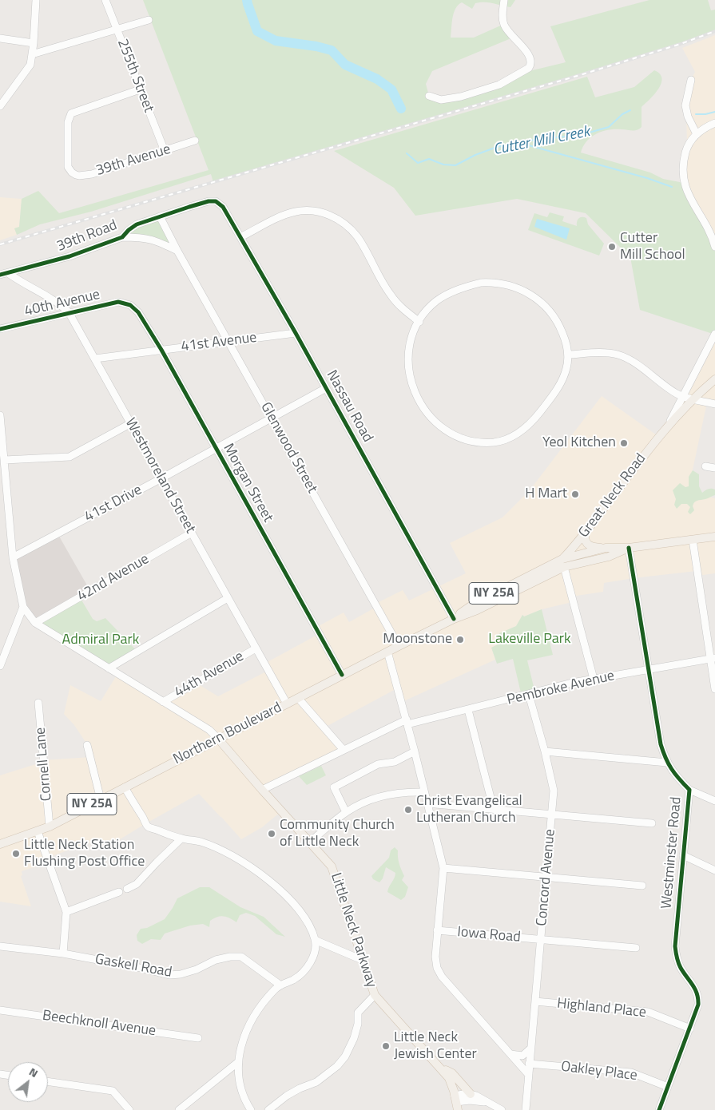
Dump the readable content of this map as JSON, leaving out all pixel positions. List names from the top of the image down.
{
  "streets": {
    "main road": [
      "Great Neck Road",
      "NY 25A",
      "Northern Boulevard",
      "Little Neck Parkway"
    ],
    "street": [
      "255th Street",
      "39th Avenue",
      "39th Road",
      "40th Avenue",
      "41st Avenue",
      "Nassau Road",
      "Glenwood Street",
      "Westmoreland Street",
      "Morgan Street",
      "41st Drive",
      "42nd Avenue",
      "44th Avenue",
      "Pembroke Avenue",
      "Cornell Lane",
      "Westminster Road",
      "Concord Avenue",
      "Iowa Road",
      "Gaskell Road",
      "Highland Place",
      "Beechknoll Avenue",
      "Oakley Place"
    ]
  },
  "crossings": [
    ["255th Street", "39th Avenue"],
    ["39th Road", "Nassau Road"],
    ["39th Road", "Glenwood Street"],
    ["39th Road", "Westmoreland Street"],
    ["40th Avenue", "Westmoreland Street"],
    ["40th Avenue", "Morgan Street"],
    ["41st Avenue", "Nassau Road"],
    ["41st Avenue", "Glenwood Street"],
    ["41st Avenue", "Westmoreland Street"],
    ["41st Avenue", "Morgan Street"],
    ["Nassau Road", "41st Drive"],
    ["Nassau Road", "Northern Boulevard"],
    ["Glenwood Street", "41st Drive"],
    ["Glenwood Street", "Northern Boulevard"],
    ["Westmoreland Street", "41st Drive"],
    ["Westmoreland Street", "42nd Avenue"],
    ["Westmoreland Street", "44th Avenue"],
    ["Westmoreland Street", "Northern Boulevard"],
    ["Morgan Street", "41st Drive"],
    ["Morgan Street", "Northern Boulevard"],
    ["Great Neck Road", "Northern Boulevard"],
    ["41st Drive", "Little Neck Parkway"],
    ["42nd Avenue", "Little Neck Parkway"],
    ["44th Avenue", "Little Neck Parkway"],
    ["Pembroke Avenue", "Westminster Road"],
    ["Pembroke Avenue", "Concord Avenue"],
    ["Pembroke Avenue", "Little Neck Parkway"],
    ["Northern Boulevard", "Cornell Lane"],
    ["Northern Boulevard", "Westminster Road"],
    ["Northern Boulevard", "Little Neck Parkway"],
    ["Westminster Road", "Highland Place"],
    ["Westminster Road", "Oakley Place"],
    ["Concord Avenue", "Iowa Road"],
    ["Concord Avenue", "Highland Place"],
    ["Concord Avenue", "Oakley Place"]
  ],
  "water": ["Cutter Mill Creek"],
  "parks": ["Lakeville Park", "Admiral Park"],
  "places": [
    "Cutter Mill School",
    "Yeol Kitchen",
    "H Mart",
    "Moonstone",
    "Christ Evangelical Lutheran Church",
    "Community Church of Little Neck",
    "Little Neck Station Flushing Post Office",
    "Little Neck Jewish Center"
  ],
  "north": "top right"
}
